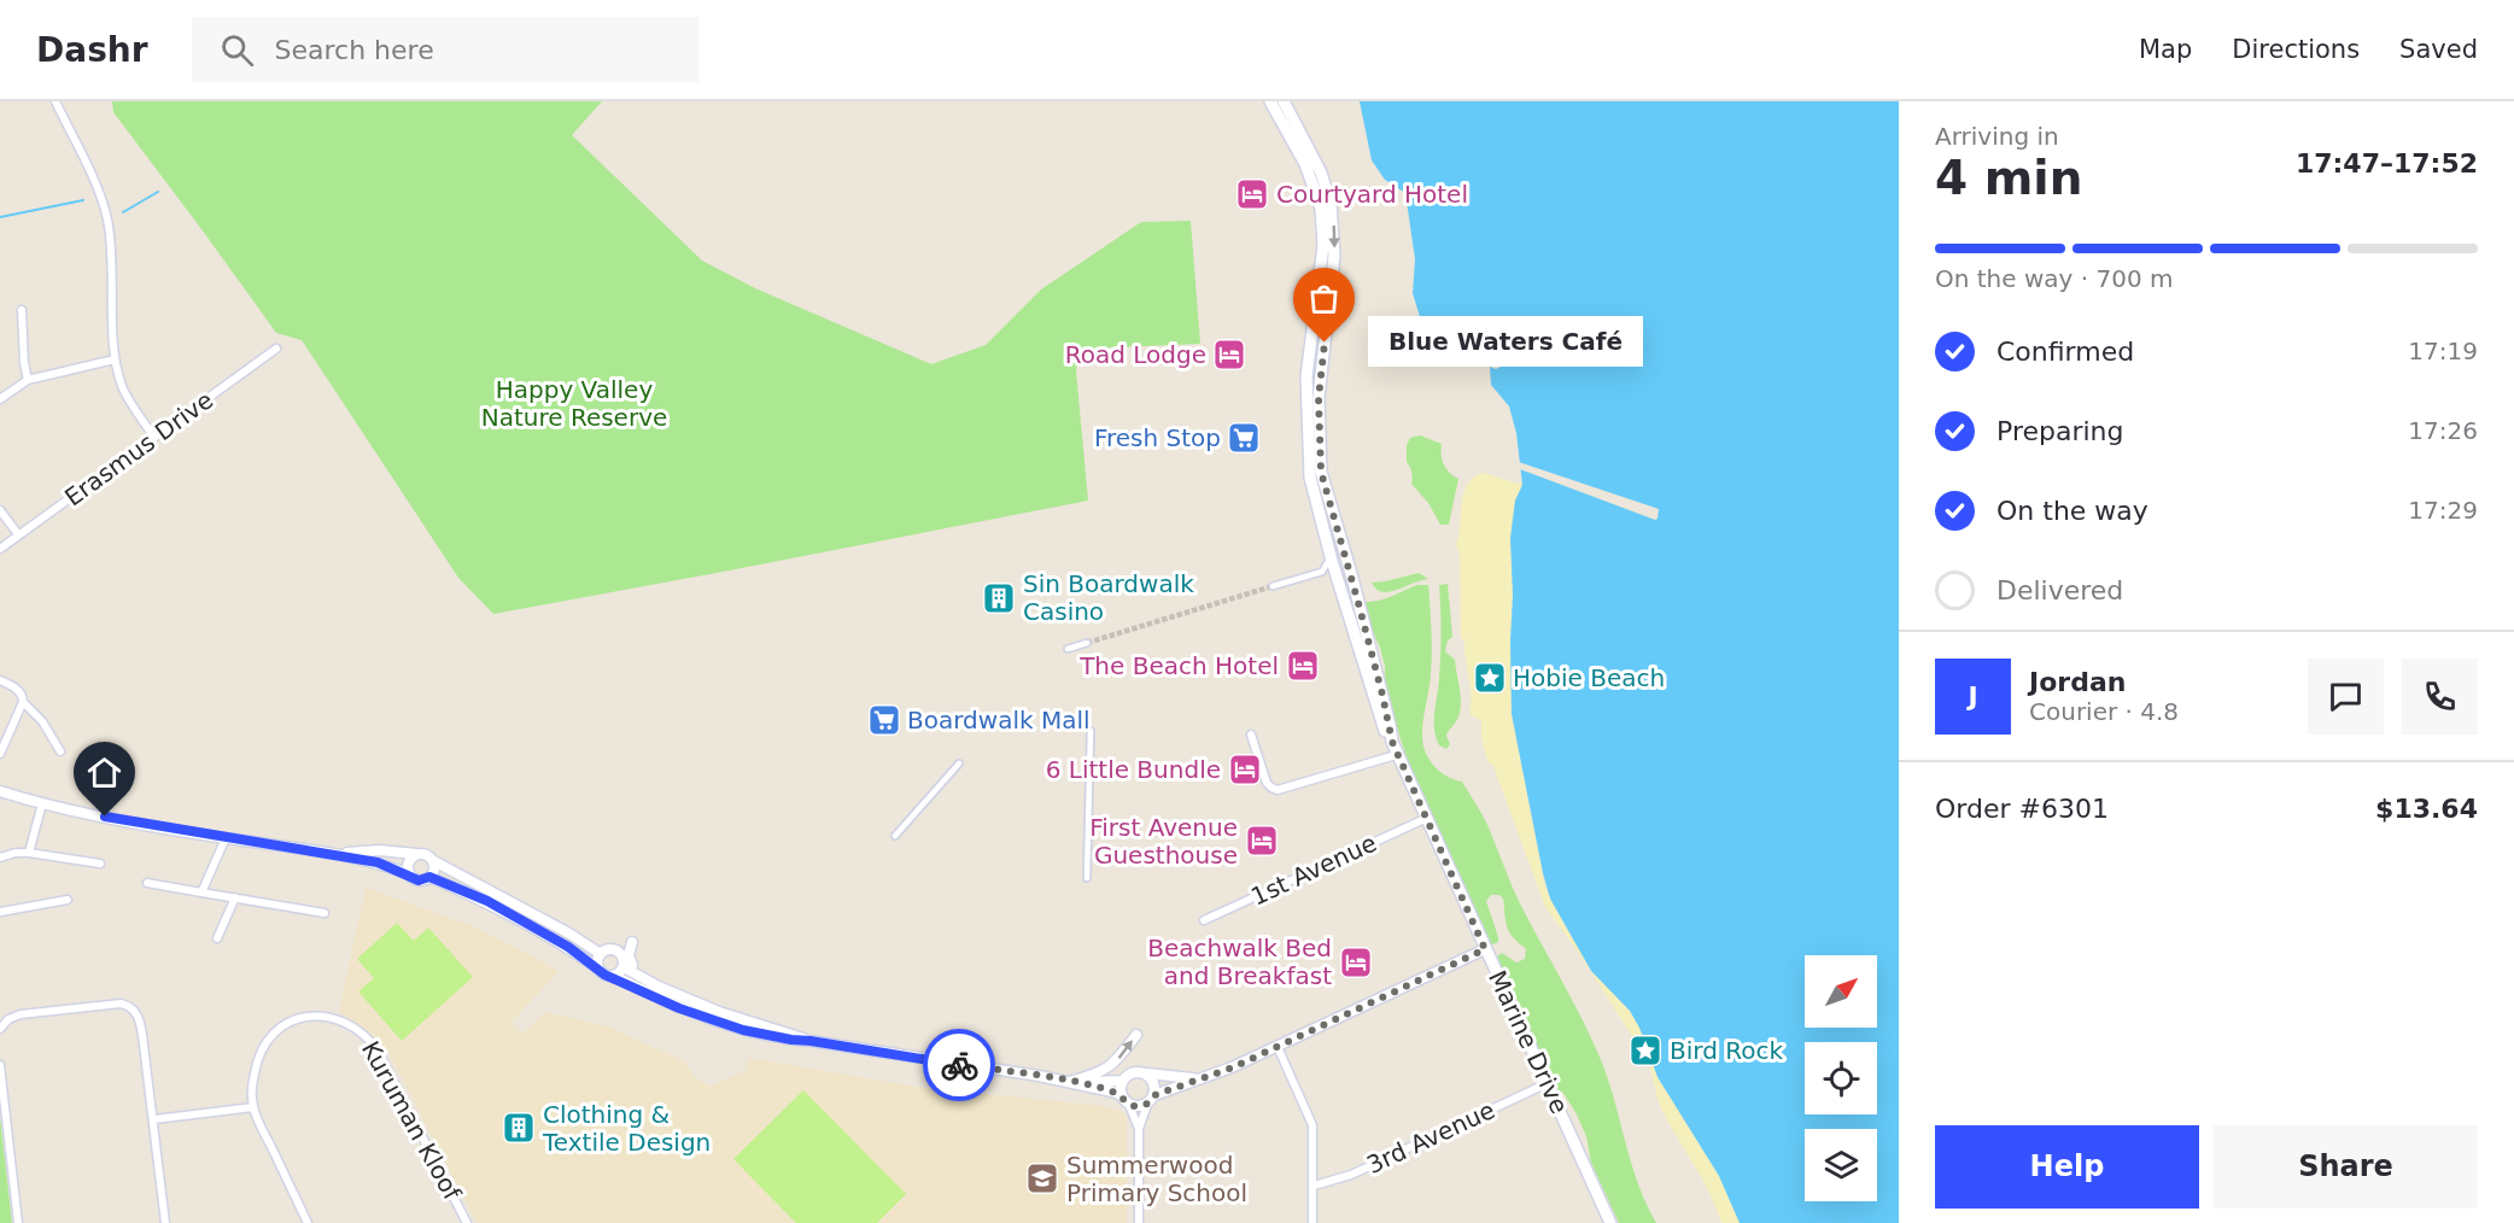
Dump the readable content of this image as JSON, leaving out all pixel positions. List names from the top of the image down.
{
  "streets": {
    "main road": ["Marine Drive"],
    "street": [
      "Erasmus Drive",
      "1st Avenue",
      "Kuruman Kloof",
      "3rd Avenue"
    ]
  },
  "crossings": [
    ["1st Avenue", "Marine Drive"],
    ["Marine Drive", "3rd Avenue"]
  ],
  "parks": ["Happy Valley Nature Reserve"],
  "places": {
    "hotel": [
      "Courtyard Hotel",
      "Road Lodge",
      "The Beach Hotel",
      "6 Little Bundle",
      "First Avenue Guesthouse",
      "Beachwalk Bed and Breakfast"
    ],
    "other": ["Blue Waters Café"],
    "supermarket": ["Fresh Stop", "Boardwalk Mall"],
    "building": ["Sin Boardwalk Casino", "Clothing & Textile Design"],
    "place": ["Hobie Beach", "Bird Rock"],
    "school or university": ["Summerwood Primary School"]
  },
  "north": "top right",
  "page": {
    "header": "Dashr",
    "search": "Search here",
    "nav": ["Map", "Directions", "Saved"],
    "heading": ["4 min", "Arriving in", "17:47–17:52"],
    "panel": [
      "Jordan",
      "Courier · 4.8",
      "Order #6301",
      "$13.64"
    ],
    "bar": "On the way · 700 m",
    "list": [
      ["Confirmed", "17:19"],
      ["Preparing", "17:26"],
      ["On the way", "17:29"],
      "Delivered"
    ],
    "bubble": "Blue Waters Café",
    "round": "J",
    "buttons": ["Help", "Share"]
  }
}
